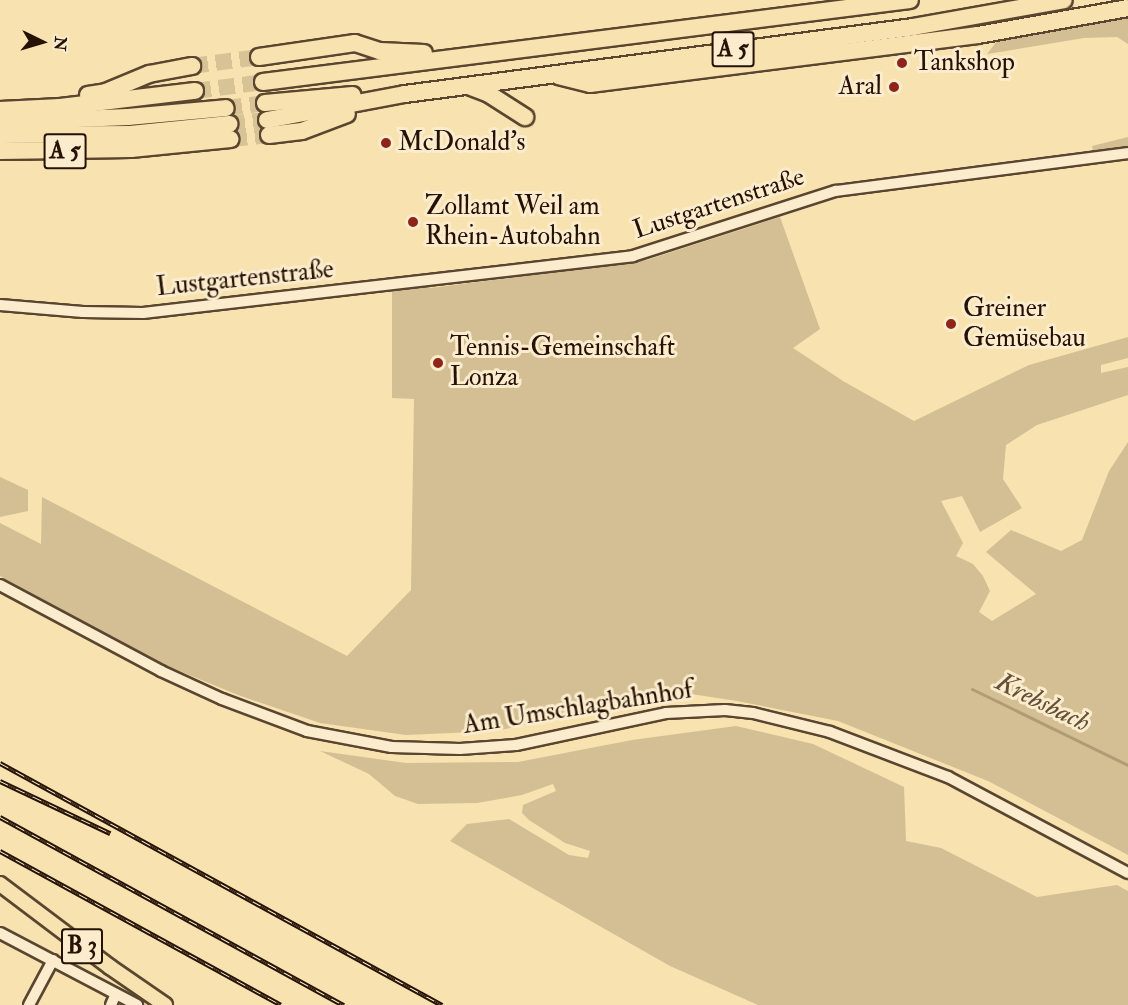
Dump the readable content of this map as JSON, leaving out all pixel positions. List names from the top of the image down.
{
  "streets": {
    "highway": ["A 5"],
    "main road": ["B 3"],
    "street": ["Lustgartenstraße", "Am Umschlagbahnhof"]
  },
  "water": ["Krebsbach"],
  "places": [
    "Tankshop",
    "Aral",
    "McDonald's",
    "Zollamt Weil am Rhein-Autobahn",
    "Greiner Gemüsebau",
    "Tennis-Gemeinschaft Lonza"
  ],
  "north": "right"
}
